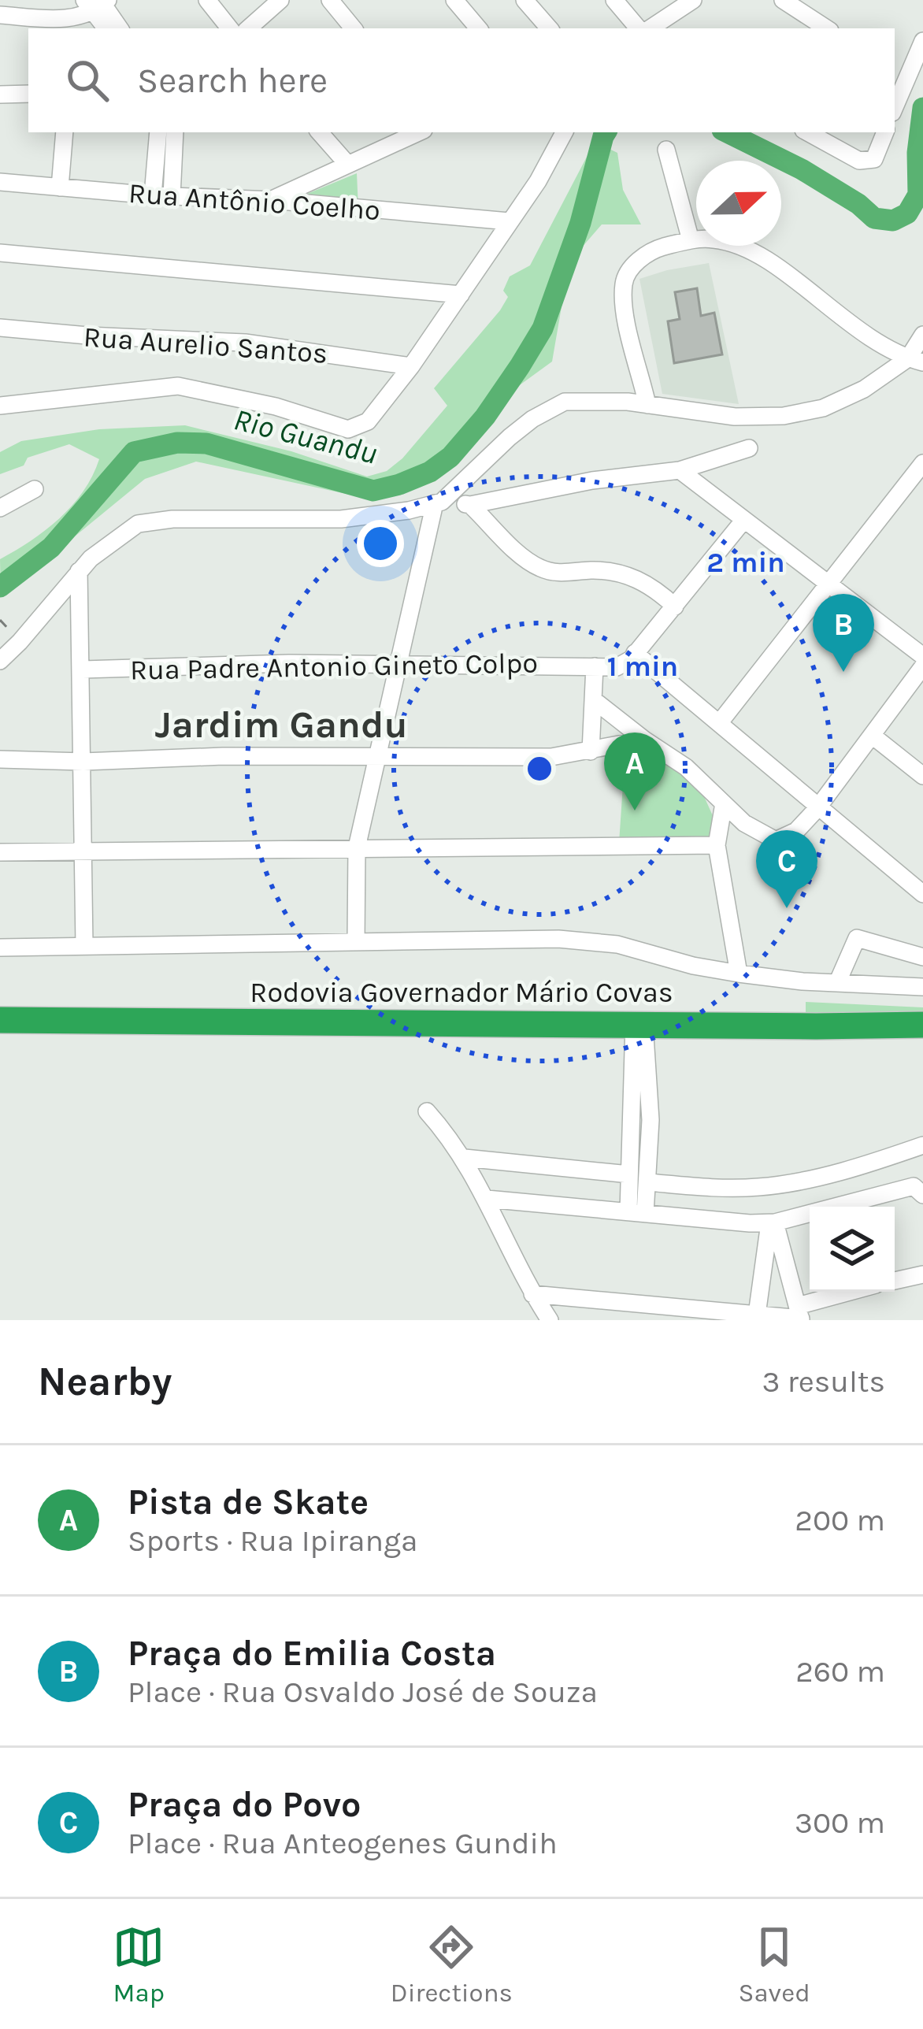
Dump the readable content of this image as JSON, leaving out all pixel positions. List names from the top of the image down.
{
  "streets": {
    "highway": ["Rodovia Governador Mário Covas"],
    "street": ["Rua Antônio Coelho", "Rua Aurelio Santos", "Rua Padre Antonio Gineto Colpo"]
  },
  "districts": ["Jardim Gandu"],
  "water": ["Rio Guandu"],
  "north": "right",
  "page": {
    "search": "Search here",
    "pins": ["B", "A", "C"],
    "heading": ["Nearby", "3 results"],
    "list": [
      {
        "mark": "A",
        "name": "Pista de Skate",
        "note": "Sports · Rua Ipiranga",
        "value": "200 m"
      },
      {
        "mark": "B",
        "name": "Praça do Emilia Costa",
        "note": "Place · Rua Osvaldo José de Souza",
        "value": "260 m"
      },
      {
        "mark": "C",
        "name": "Praça do Povo",
        "note": "Place · Rua Anteogenes Gundih",
        "value": "300 m"
      }
    ],
    "nav": ["Map", "Directions", "Saved"]
  },
  "rings": ["2 min", "1 min"]
}
